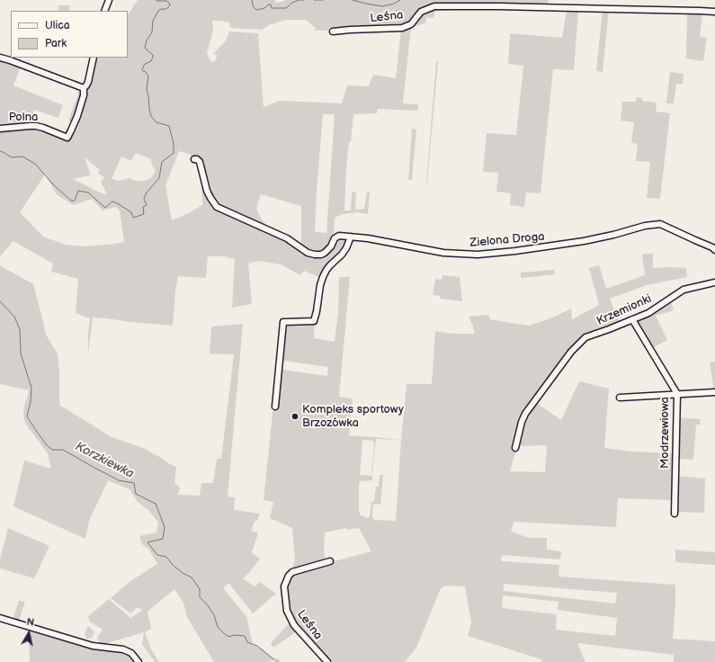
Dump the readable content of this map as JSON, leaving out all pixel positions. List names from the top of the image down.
{
  "streets": {
    "street": [
      "Leśna",
      "Polna",
      "Zielona Droga",
      "Krzemionki",
      "Modrzewiowa"
    ]
  },
  "crossings": [
    ["Krzemionki", "Modrzewiowa"]
  ],
  "water": ["Korzkiewka"],
  "places": ["Kompleks sportowy Brzozówka"],
  "legend": ["Ulica", "Park"],
  "north": "top"
}
